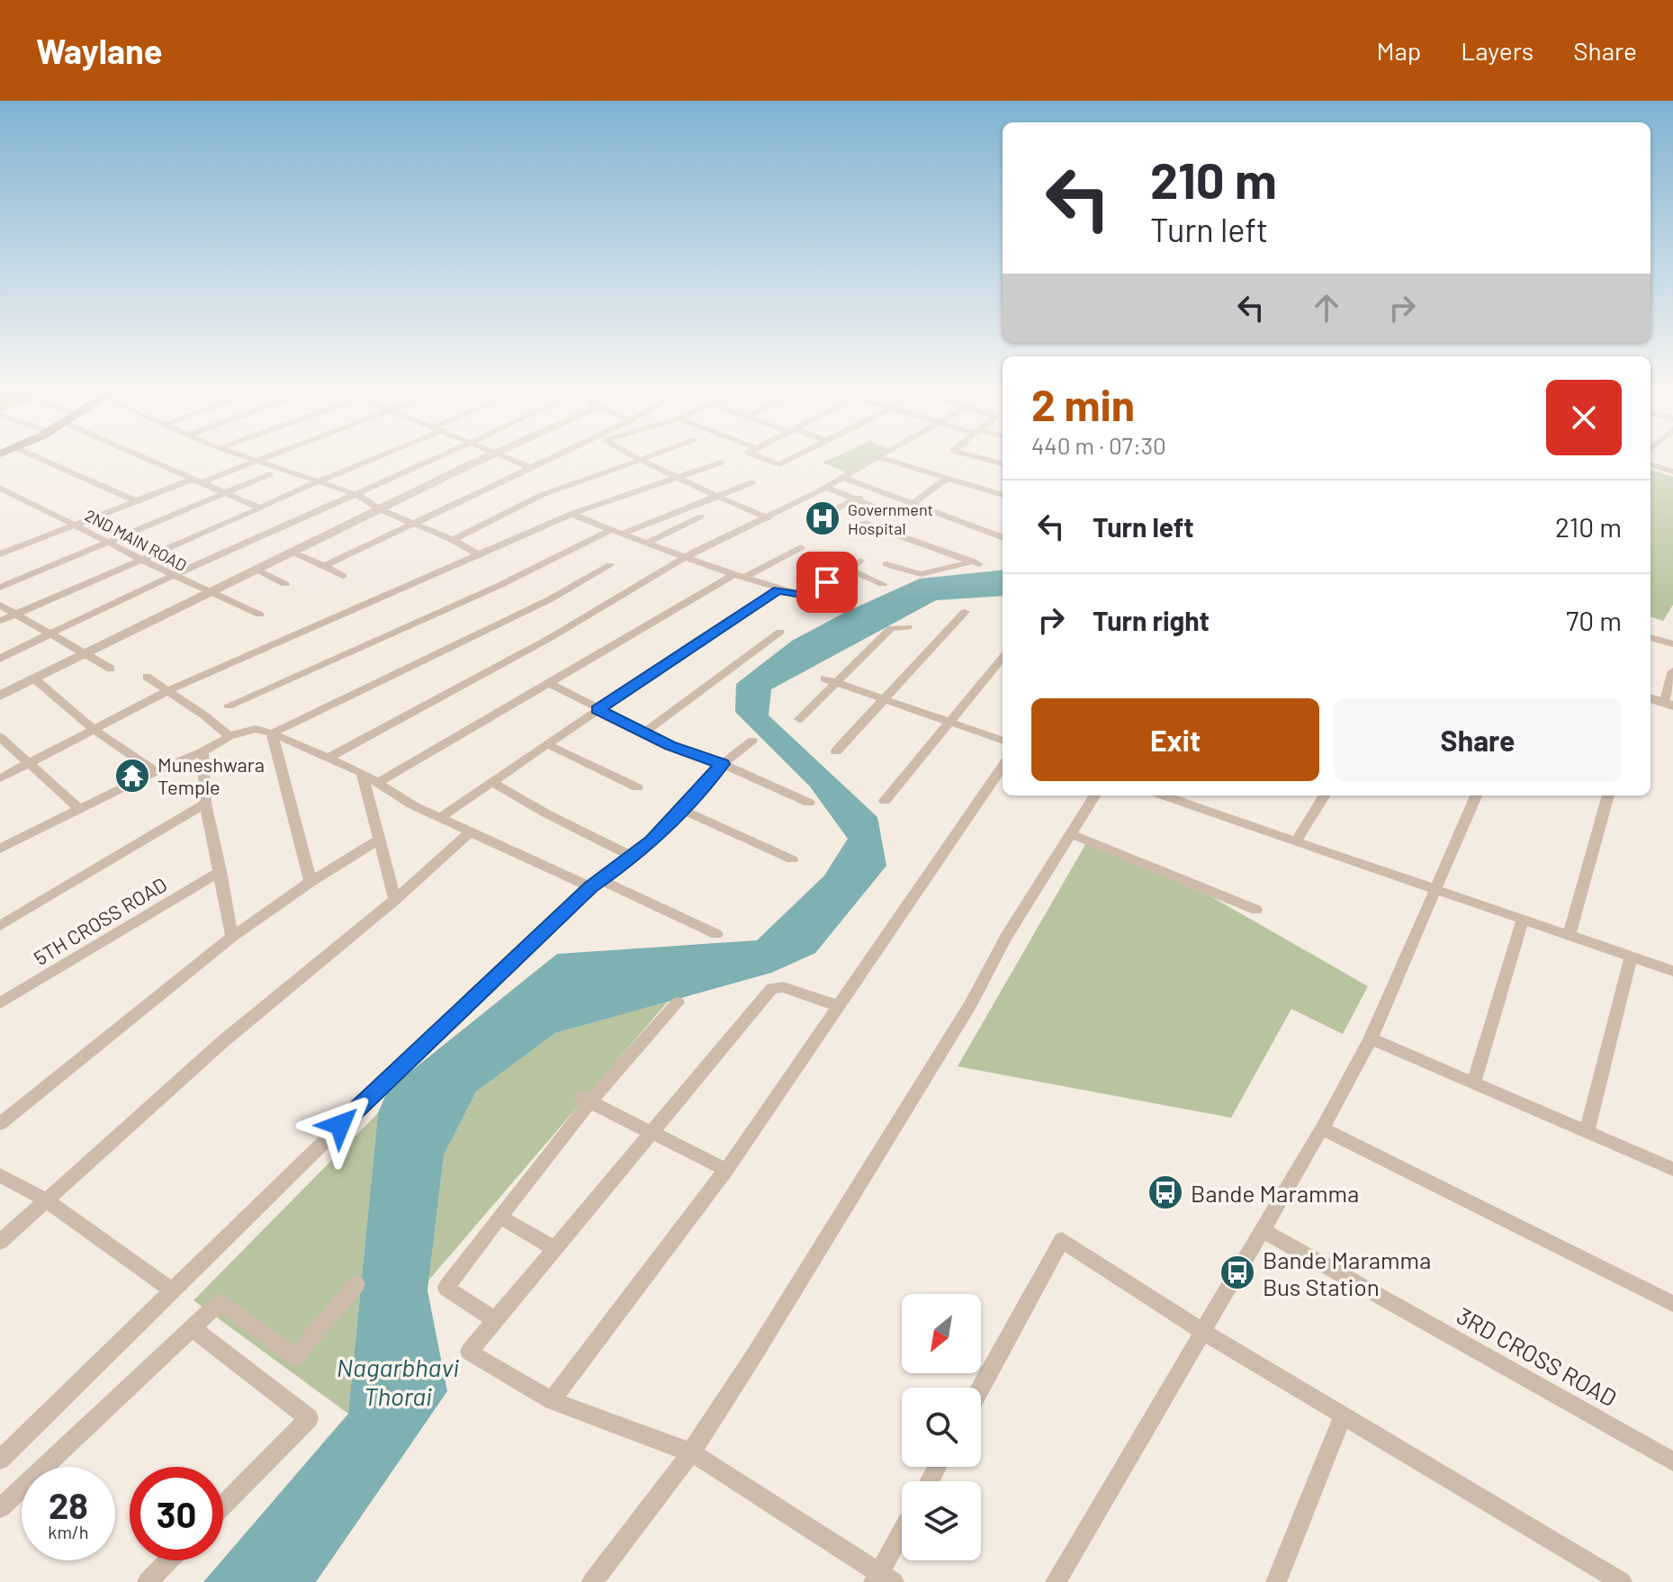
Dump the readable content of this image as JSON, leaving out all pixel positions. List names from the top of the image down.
{
  "streets": {
    "street": ["2ND MAIN ROAD", "5TH CROSS ROAD", "3RD CROSS ROAD"]
  },
  "water": ["Nagarbhavi Thorai"],
  "places": {
    "hospital": ["Government Hospital"],
    "temple": ["Muneshwara Temple"],
    "bus stop": ["Bande Maramma", "Bande Maramma Bus Station"]
  },
  "north": "bottom left",
  "page": {
    "header": "Waylane",
    "nav": ["Map", "Layers", "Share"],
    "turn": ["210 m", "Turn left"],
    "heading": ["2 min", "440 m · 07:30"],
    "list": [
      {
        "name": "Turn left",
        "value": "210 m"
      },
      {
        "name": "Turn right",
        "value": "70 m"
      }
    ],
    "buttons": ["Exit", "Share"],
    "speed": "28 km/h",
    "limit": "30"
  }
}
